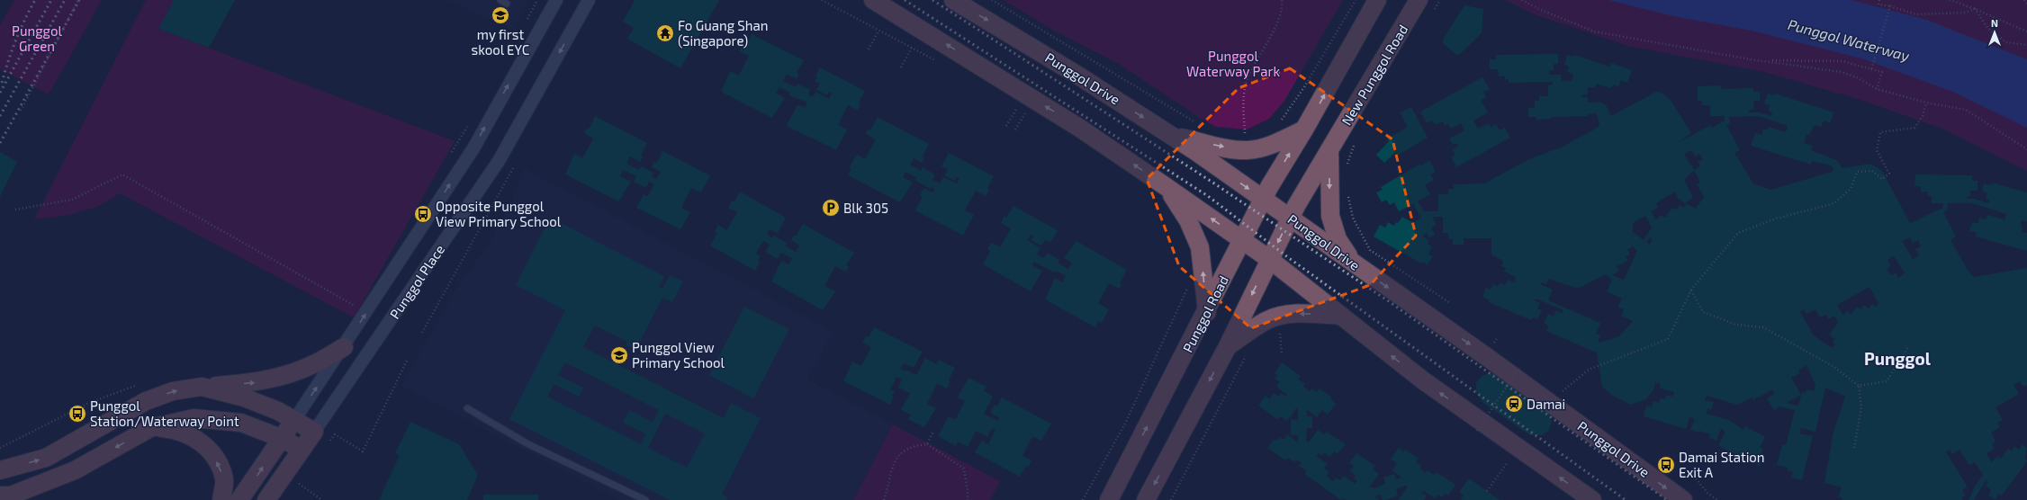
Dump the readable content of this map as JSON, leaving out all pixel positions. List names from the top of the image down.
{
  "streets": {
    "main road": [
      "New Punggol Road",
      "Punggol Drive",
      "Punggol Place",
      "Punggol Road"
    ]
  },
  "crossings": [
    ["Punggol Drive", "Punggol Road"]
  ],
  "districts": ["Punggol"],
  "water": ["Punggol Waterway"],
  "parks": ["Punggol Green", "Punggol Waterway Park"],
  "places": {
    "school or university": ["my first skool EYC", "Punggol View Primary School"],
    "temple": ["Fo Guang Shan (Singapore)"],
    "parking": ["Blk 305"],
    "bus stop": ["Opposite Punggol View Primary School", "Punggol Station/Waterway Point", "Damai Station Exit A"],
    "station": ["Damai"]
  },
  "north": "top"
}
